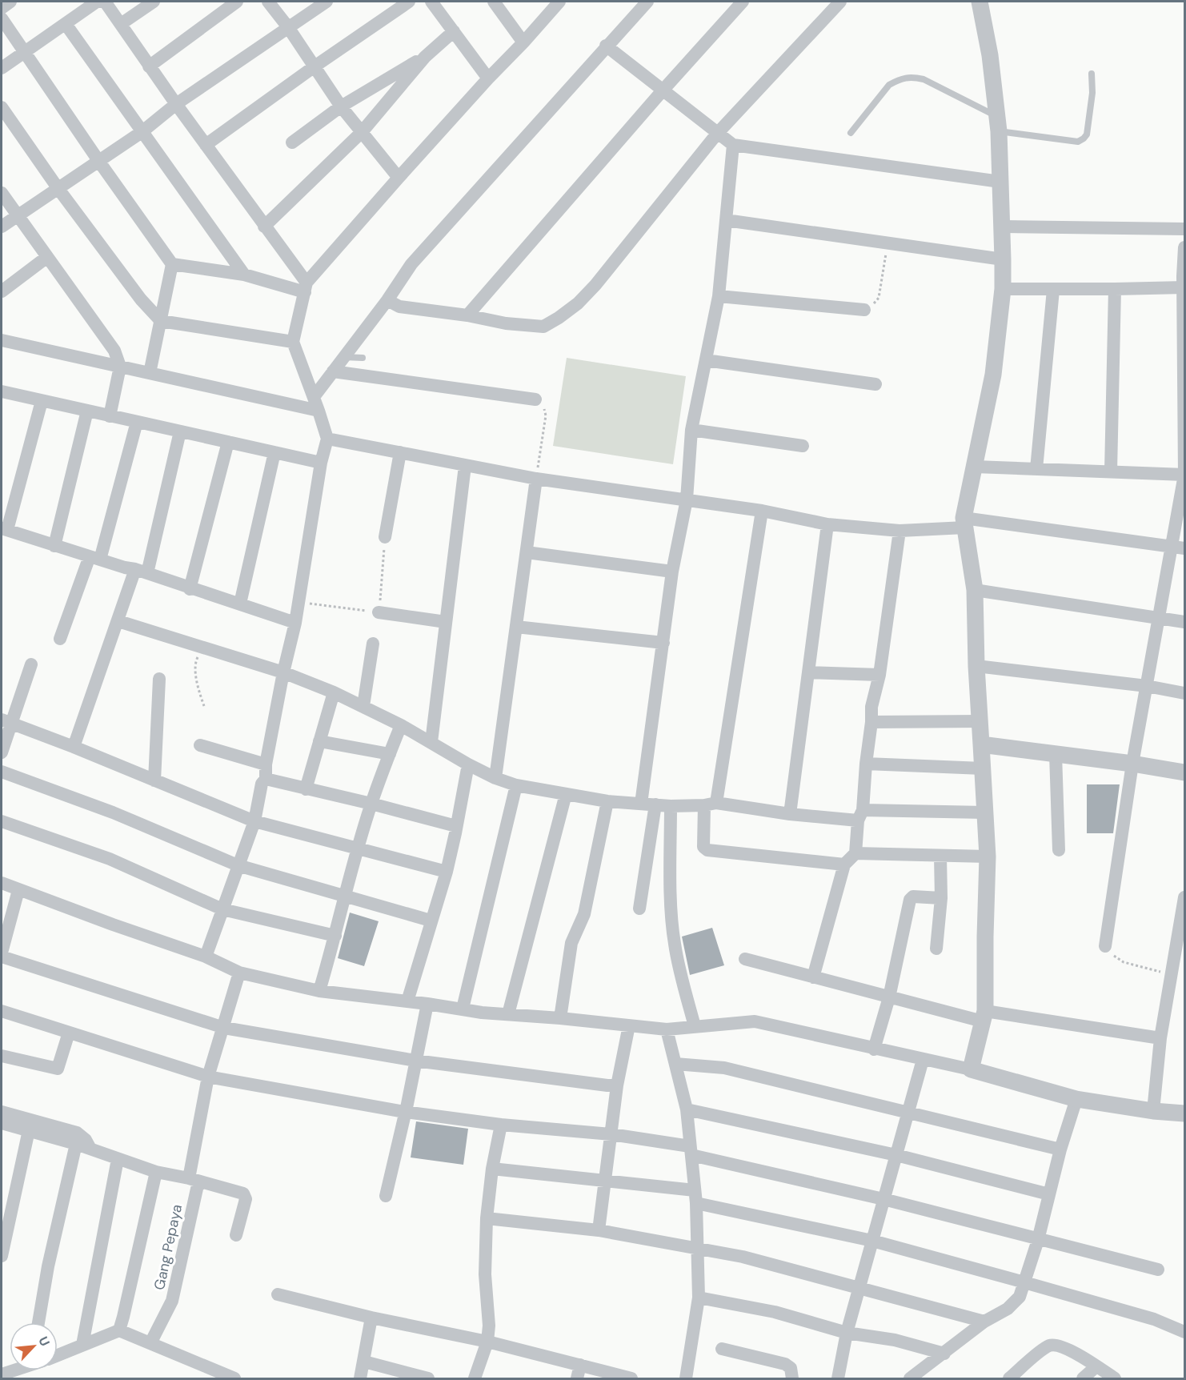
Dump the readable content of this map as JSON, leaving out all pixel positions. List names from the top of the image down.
{
  "streets": {
    "street": ["Gang Pepaya"]
  },
  "north": "top right"
}
